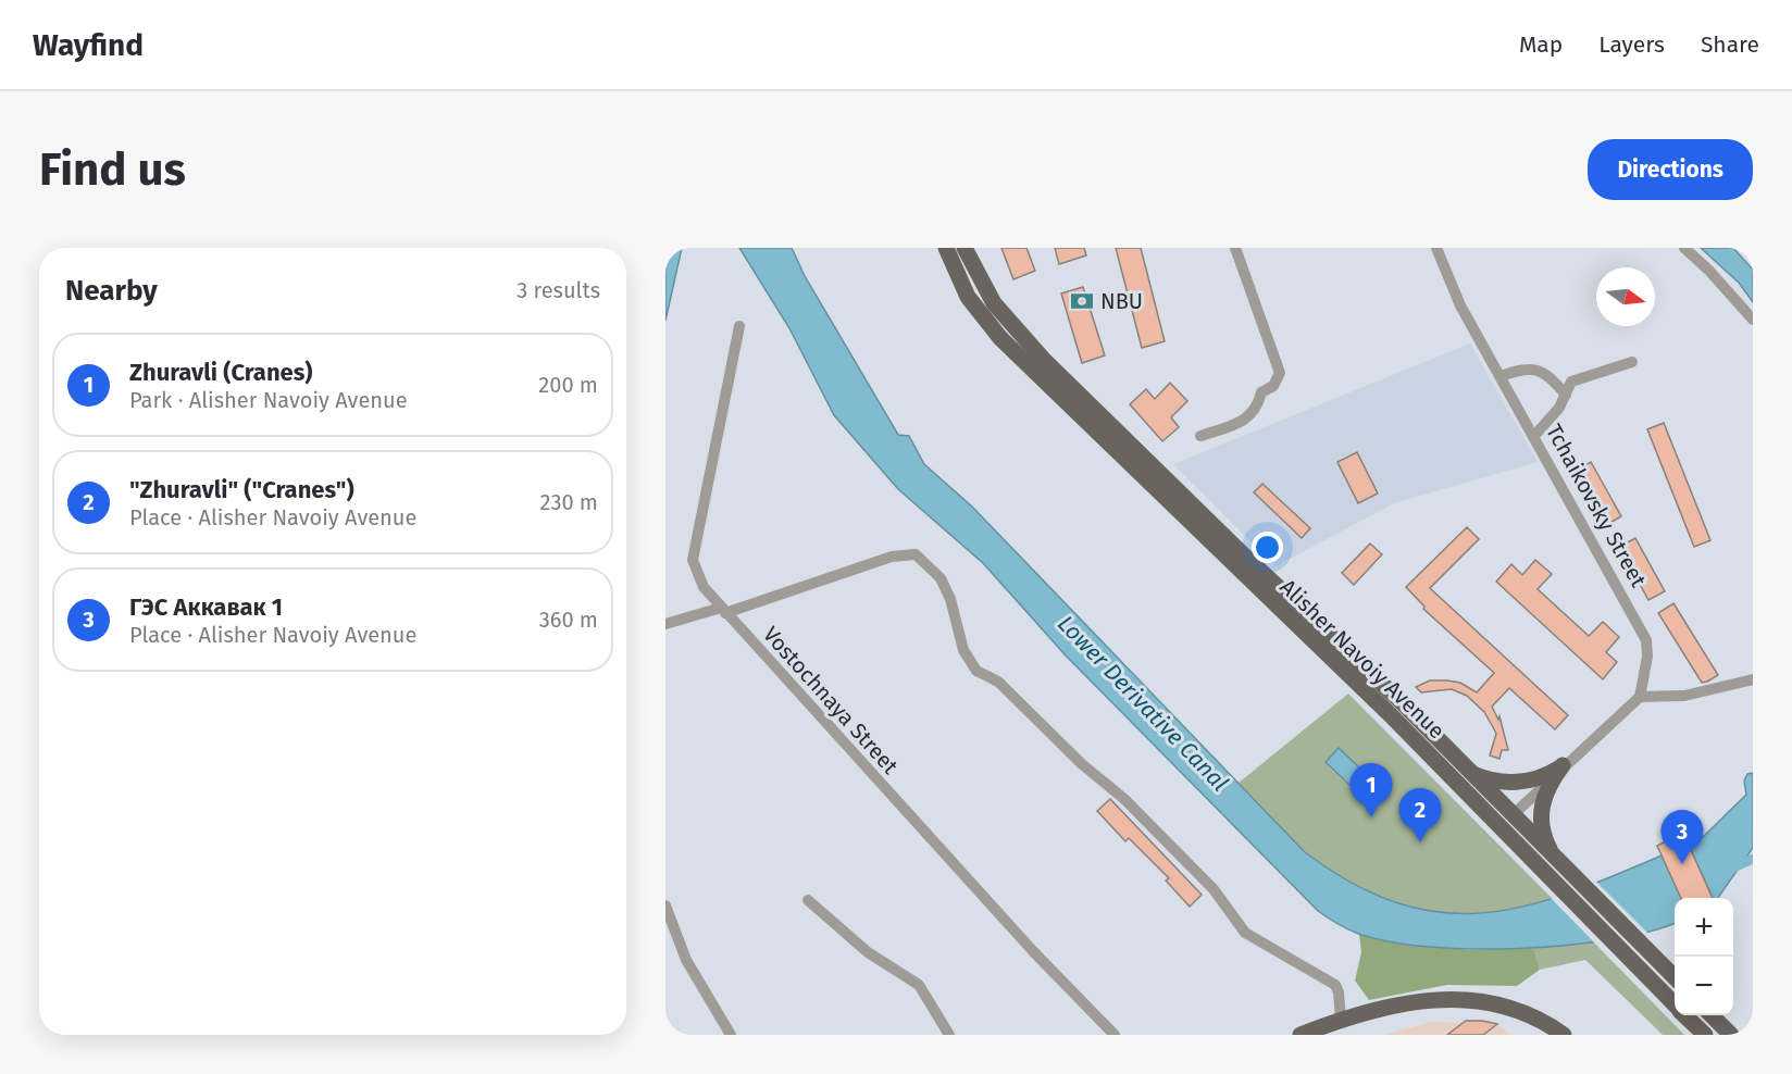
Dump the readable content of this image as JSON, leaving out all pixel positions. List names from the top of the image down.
{
  "streets": {
    "main road": ["Alisher Navoiy Avenue"],
    "street": ["Tchaikovsky Street", "Vostochnaya Street"]
  },
  "water": ["Lower Derivative Canal"],
  "places": {
    "bank": ["NBU"]
  },
  "north": "right",
  "page": {
    "header": "Wayfind",
    "nav": ["Map", "Layers", "Share"],
    "buttons": "Directions",
    "title": "Find us",
    "heading": ["Nearby", "3 results"],
    "list": [
      {
        "mark": "1",
        "name": "Zhuravli (Cranes)",
        "note": "Park · Alisher Navoiy Avenue",
        "value": "200 m"
      },
      {
        "mark": "2",
        "name": "\"Zhuravli\" (\"Cranes\")",
        "note": "Place · Alisher Navoiy Avenue",
        "value": "230 m"
      },
      {
        "mark": "3",
        "name": "ГЭС Аккавак 1",
        "note": "Place · Alisher Navoiy Avenue",
        "value": "360 m"
      }
    ],
    "pins": ["1", "2", "3"],
    "map_buttons": ["+", "−"]
  }
}
